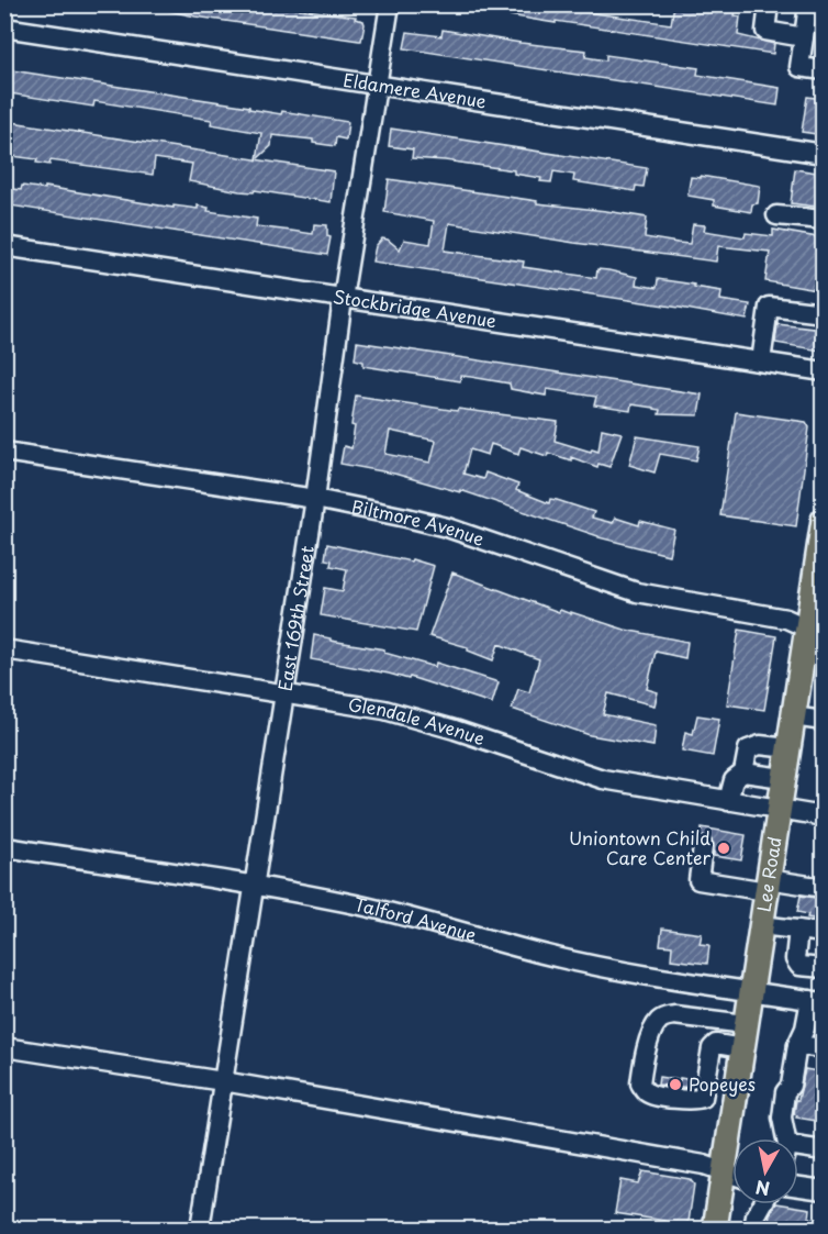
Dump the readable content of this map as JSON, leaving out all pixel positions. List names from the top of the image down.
{
  "streets": {
    "main road": ["Lee Road"],
    "street": [
      "Eldamere Avenue",
      "Stockbridge Avenue",
      "Biltmore Avenue",
      "East 169th Street",
      "Glendale Avenue",
      "Talford Avenue"
    ]
  },
  "crossings": [
    ["Eldamere Avenue", "East 169th Street"],
    ["Stockbridge Avenue", "East 169th Street"],
    ["Biltmore Avenue", "East 169th Street"],
    ["Biltmore Avenue", "Lee Road"],
    ["East 169th Street", "Glendale Avenue"],
    ["East 169th Street", "Talford Avenue"],
    ["Glendale Avenue", "Lee Road"],
    ["Lee Road", "Talford Avenue"]
  ],
  "places": ["Uniontown Child Care Center", "Popeyes"],
  "north": "bottom"
}
